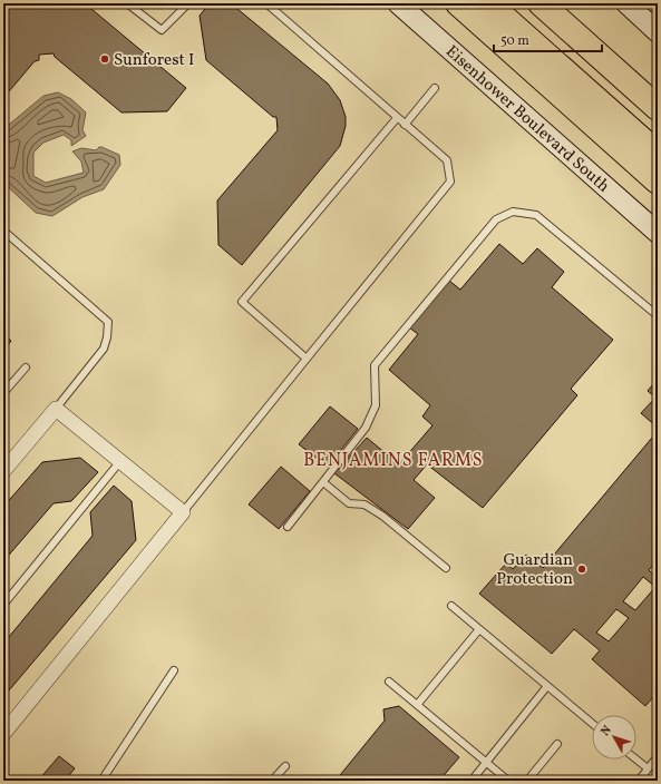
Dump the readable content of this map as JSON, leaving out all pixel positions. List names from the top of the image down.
{
  "streets": {
    "main road": ["Eisenhower Boulevard South"]
  },
  "districts": ["BENJAMINS FARMS"],
  "places": ["Sunforest I", "Guardian Protection"],
  "scale_bar": "50 m",
  "north": "top left"
}
